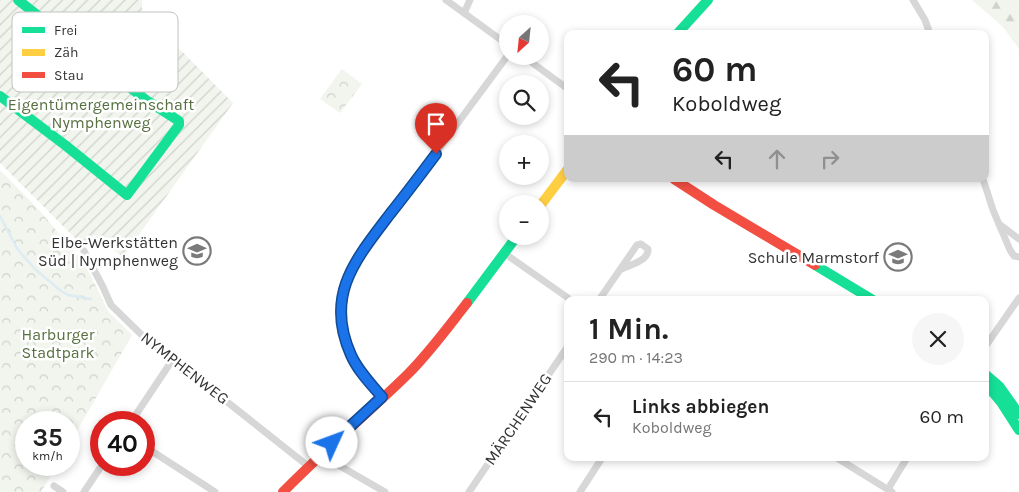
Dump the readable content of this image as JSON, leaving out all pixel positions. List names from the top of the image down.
{
  "streets": {
    "street": ["NYMPHENWEG", "MÄRCHENWEG"]
  },
  "parks": ["Eigentümergemeinschaft Nymphenweg", "Harburger Stadtpark"],
  "places": {
    "school or university": ["Elbe-Werkstätten Süd | Nymphenweg", "Schule Marmstorf"]
  },
  "legend": ["Frei", "Zäh", "Stau"],
  "north": "bottom left",
  "page": {
    "map_buttons": ["+", "−"],
    "turn": ["60 m", "Koboldweg"],
    "heading": ["1 Min.", "290 m · 14:23"],
    "list": [
      {
        "name": "Links abbiegen",
        "note": "Koboldweg",
        "value": "60 m"
      }
    ],
    "speed": "35 km/h",
    "limit": "40"
  }
}
